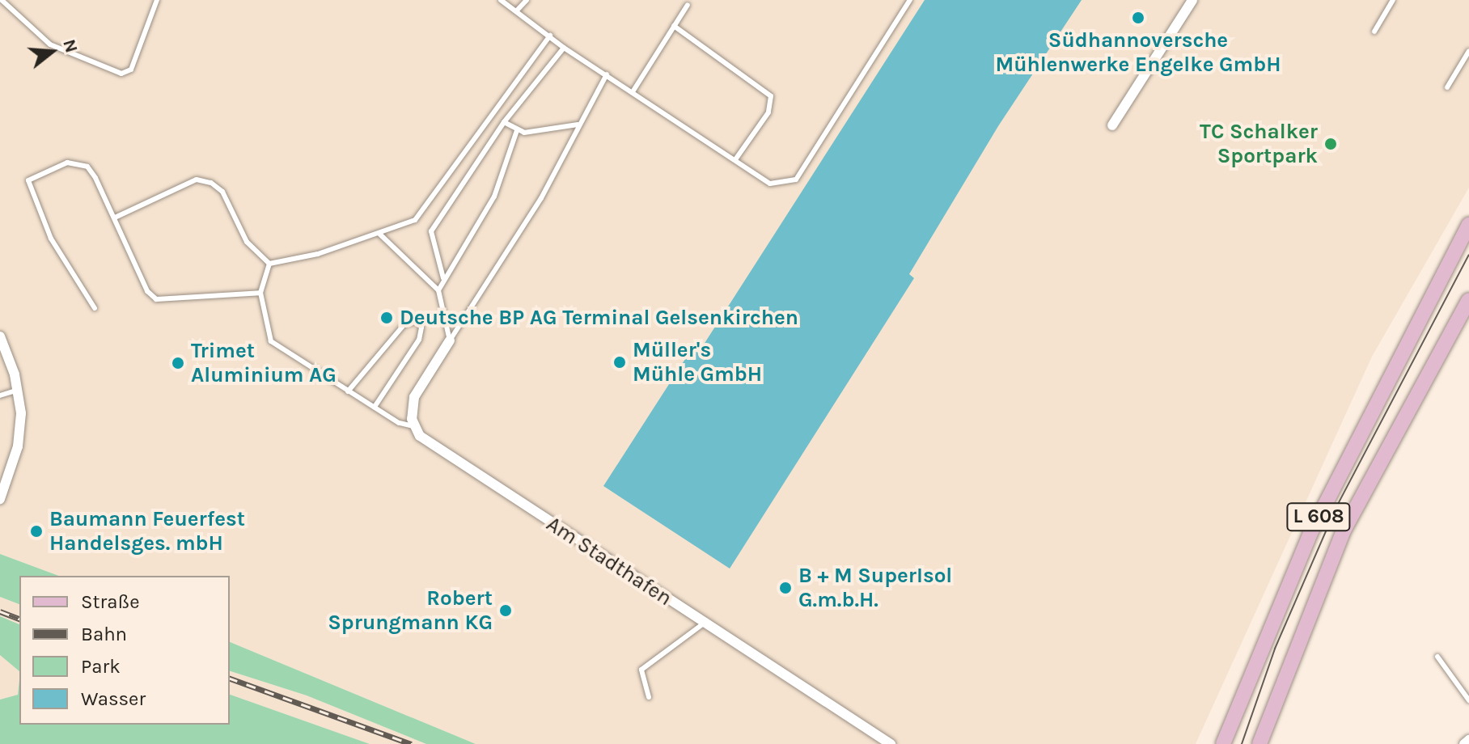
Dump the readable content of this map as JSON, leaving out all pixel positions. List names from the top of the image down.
{
  "streets": {
    "main road": ["L 608"],
    "street": ["Am Stadthafen"]
  },
  "places": [
    "Südhannoversche Mühlenwerke Engelke GmbH",
    "TC Schalker Sportpark",
    "Deutsche BP AG Terminal Gelsenkirchen",
    "Müller's Mühle GmbH",
    "Trimet Aluminium AG",
    "Baumann Feuerfest Handelsges. mbH",
    "B + M SuperIsol G.m.b.H.",
    "Robert Sprungmann KG"
  ],
  "legend": [
    "Straße",
    "Bahn",
    "Park",
    "Wasser"
  ],
  "north": "right"
}
